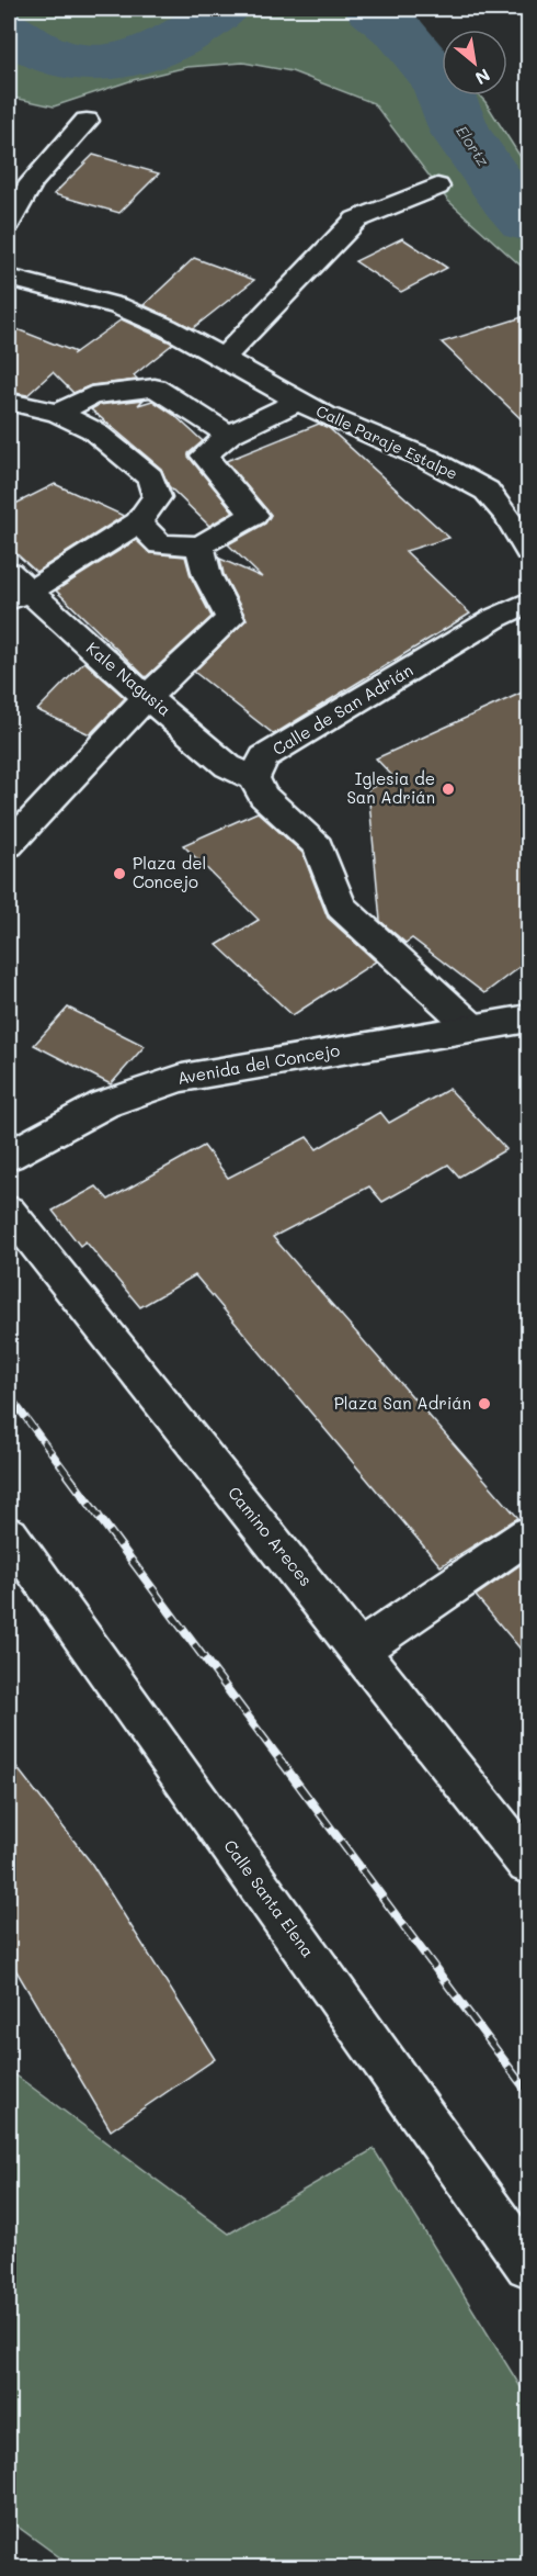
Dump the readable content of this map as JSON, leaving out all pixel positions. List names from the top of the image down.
{
  "streets": {
    "street": [
      "Calle Paraje Estalpe",
      "Kale Nagusia",
      "Calle de San Adrián",
      "Avenida del Concejo",
      "Camino Areces",
      "Calle Santa Elena"
    ]
  },
  "crossings": [
    ["Kale Nagusia", "Calle de San Adrián"]
  ],
  "water": ["Elortz"],
  "places": ["Iglesia de San Adrián", "Plaza del Concejo", "Plaza San Adrián"],
  "north": "bottom right"
}
